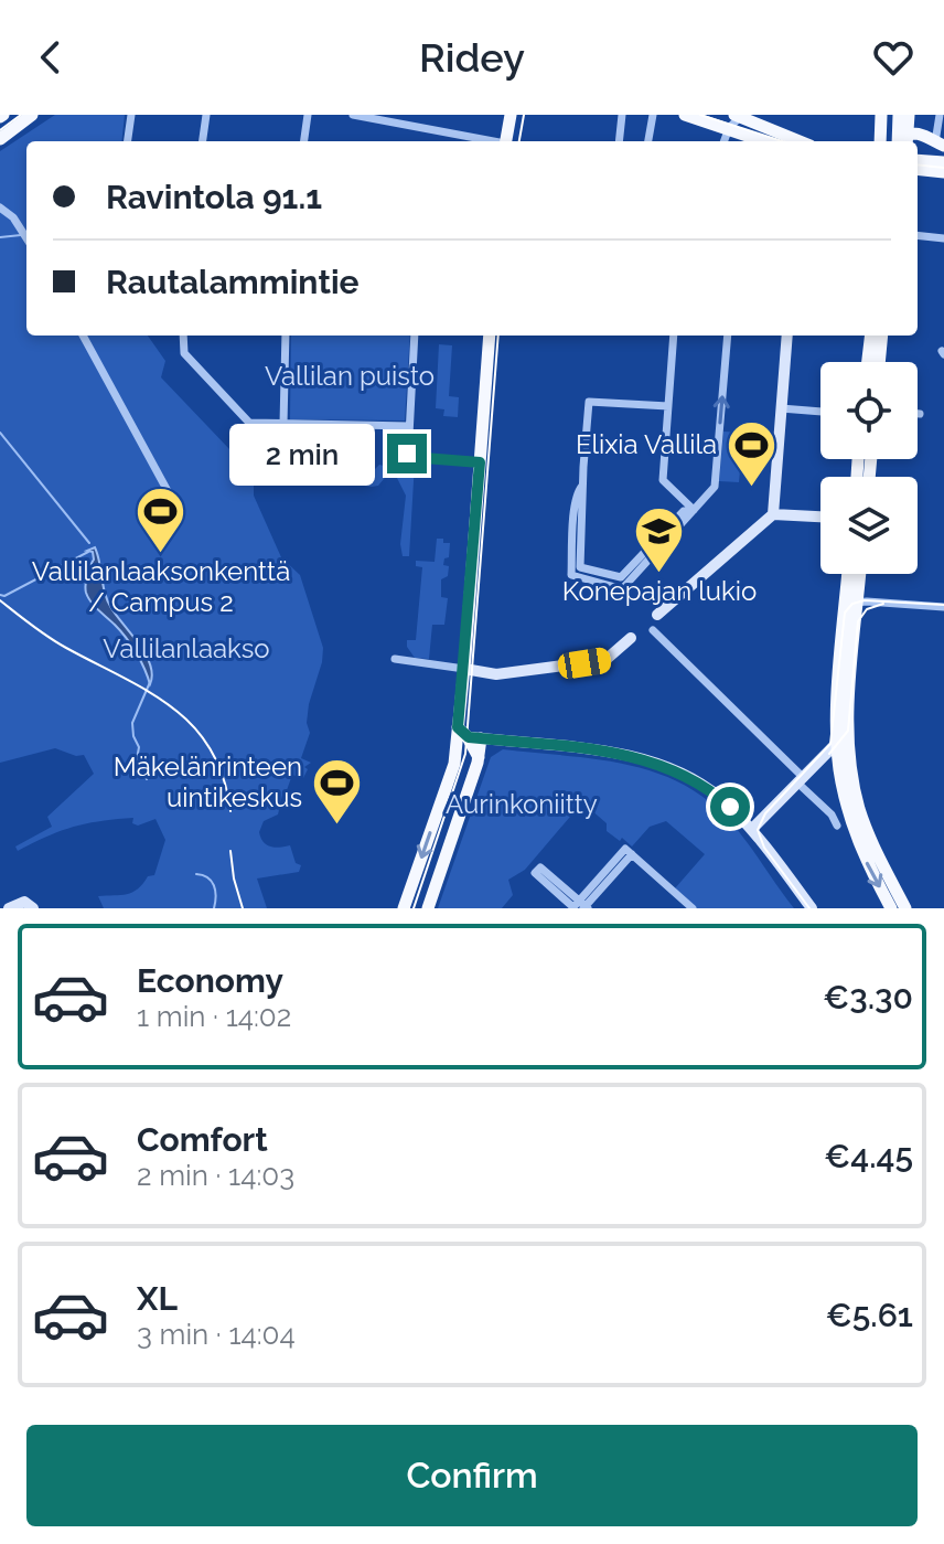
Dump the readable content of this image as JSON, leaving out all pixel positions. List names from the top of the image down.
{
  "parks": ["Vallilan puisto", "Vallilanlaakso", "Aurinkoniitty"],
  "places": {
    "sports": ["Elixia Vallila", "Vallilanlaaksonkenttä / Campus 2", "Mäkelänrinteen uintikeskus"],
    "school or university": ["Konepajan lukio"]
  },
  "page": {
    "header": "Ridey",
    "banner": ["Ravintola 91.1", "Rautalammintie"],
    "bubble": "2 min",
    "list": [
      {
        "name": "Economy",
        "note": "1 min · 14:02",
        "value": "€3.30"
      },
      {
        "name": "Comfort",
        "note": "2 min · 14:03",
        "value": "€4.45"
      },
      {
        "name": "XL",
        "note": "3 min · 14:04",
        "value": "€5.61"
      }
    ],
    "buttons": "Confirm"
  }
}
